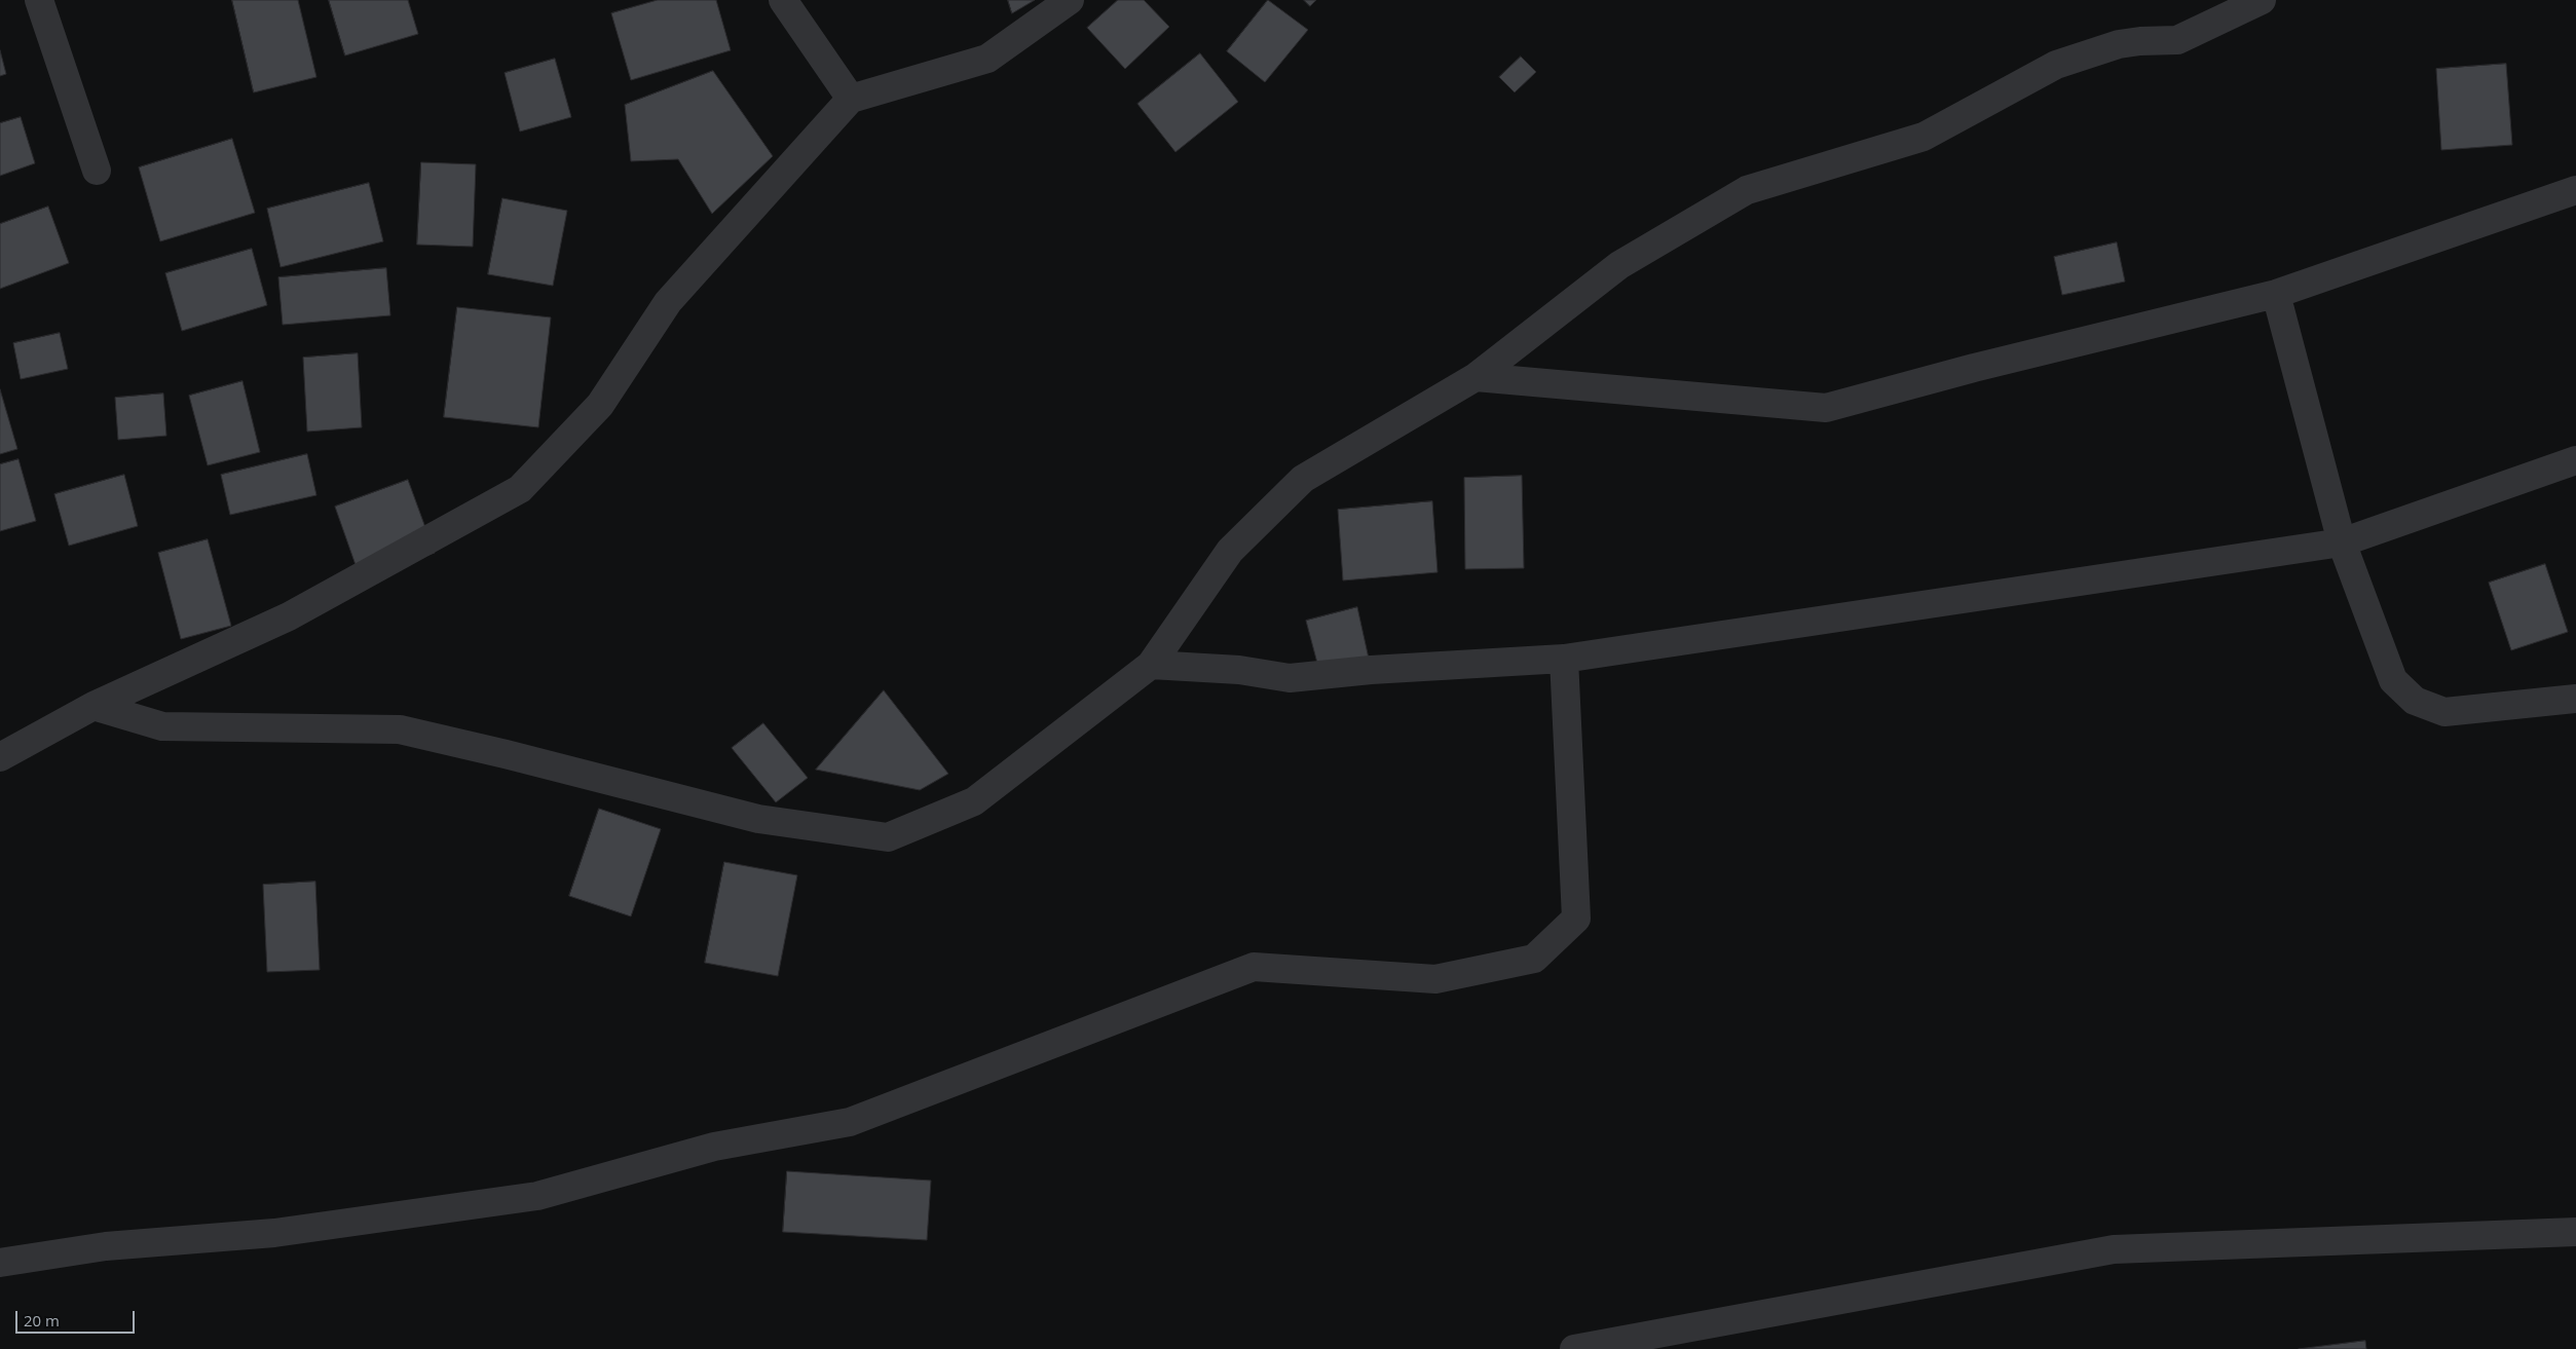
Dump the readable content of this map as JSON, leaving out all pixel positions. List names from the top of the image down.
{
  "scale_bar": "20 m"
}
